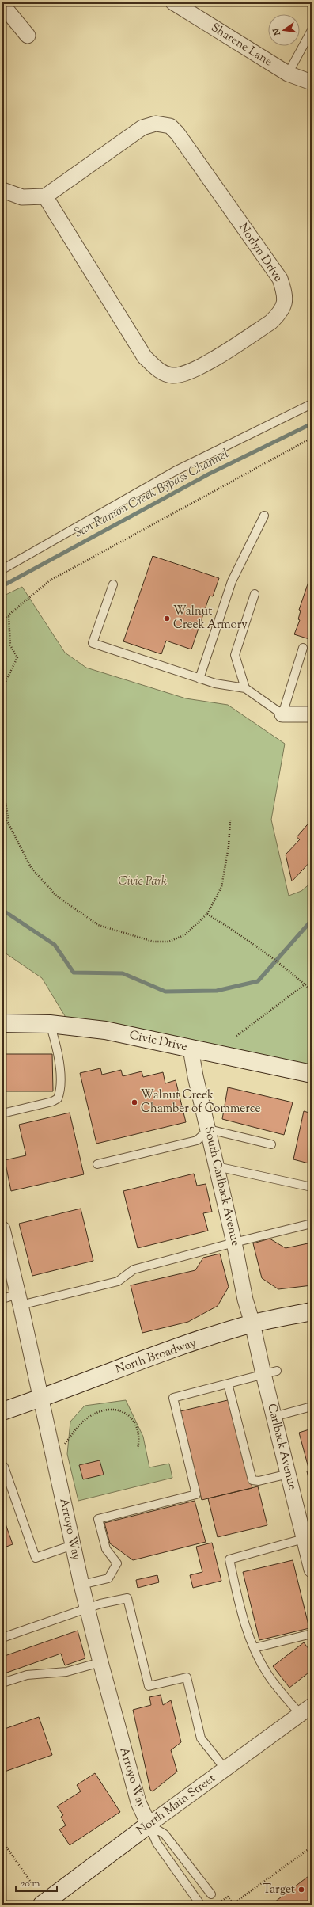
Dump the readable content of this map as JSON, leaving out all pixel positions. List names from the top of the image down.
{
  "streets": {
    "street": [
      "Sharene Lane",
      "Norlyn Drive",
      "Civic Drive",
      "South Carlback Avenue",
      "North Broadway",
      "Carlback Avenue",
      "Arroyo Way",
      "North Main Street"
    ]
  },
  "crossings": [
    ["Civic Drive", "South Carlback Avenue"],
    ["South Carlback Avenue", "North Broadway"],
    ["South Carlback Avenue", "Carlback Avenue"],
    ["North Broadway", "Carlback Avenue"],
    ["North Broadway", "Arroyo Way"],
    ["Arroyo Way", "North Main Street"]
  ],
  "water": ["San Ramon Creek Bypass Channel"],
  "parks": ["Civic Park"],
  "places": ["Walnut Creek Armory", "Walnut Creek Chamber of Commerce", "Target"],
  "scale_bar": "20 m",
  "north": "left"
}
